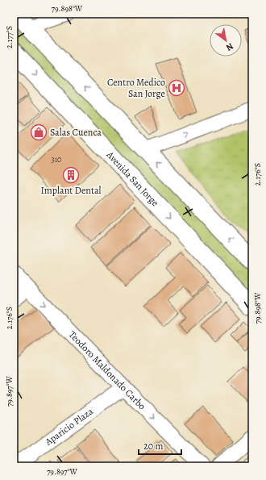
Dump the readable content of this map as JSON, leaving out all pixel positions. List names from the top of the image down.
{
  "streets": {
    "main road": ["Avenida San Jorge"],
    "street": ["Teodoro Maldonado Carbo", "Aparicio Plaza"]
  },
  "crossings": [
    ["Teodoro Maldonado Carbo", "Aparicio Plaza"]
  ],
  "one_way": ["Teodoro Maldonado Carbo"],
  "places": {
    "hospital": ["Centro Medico San Jorge"],
    "shop": ["Salas Cuenca"],
    "building": ["Implant Dental"]
  },
  "house_numbers": ["310"],
  "scale_bar": "20 m",
  "north": "bottom right",
  "coordinates": [
    "79.898°W",
    "2.177°S",
    "2.176°S",
    "79.897°W"
  ]
}
